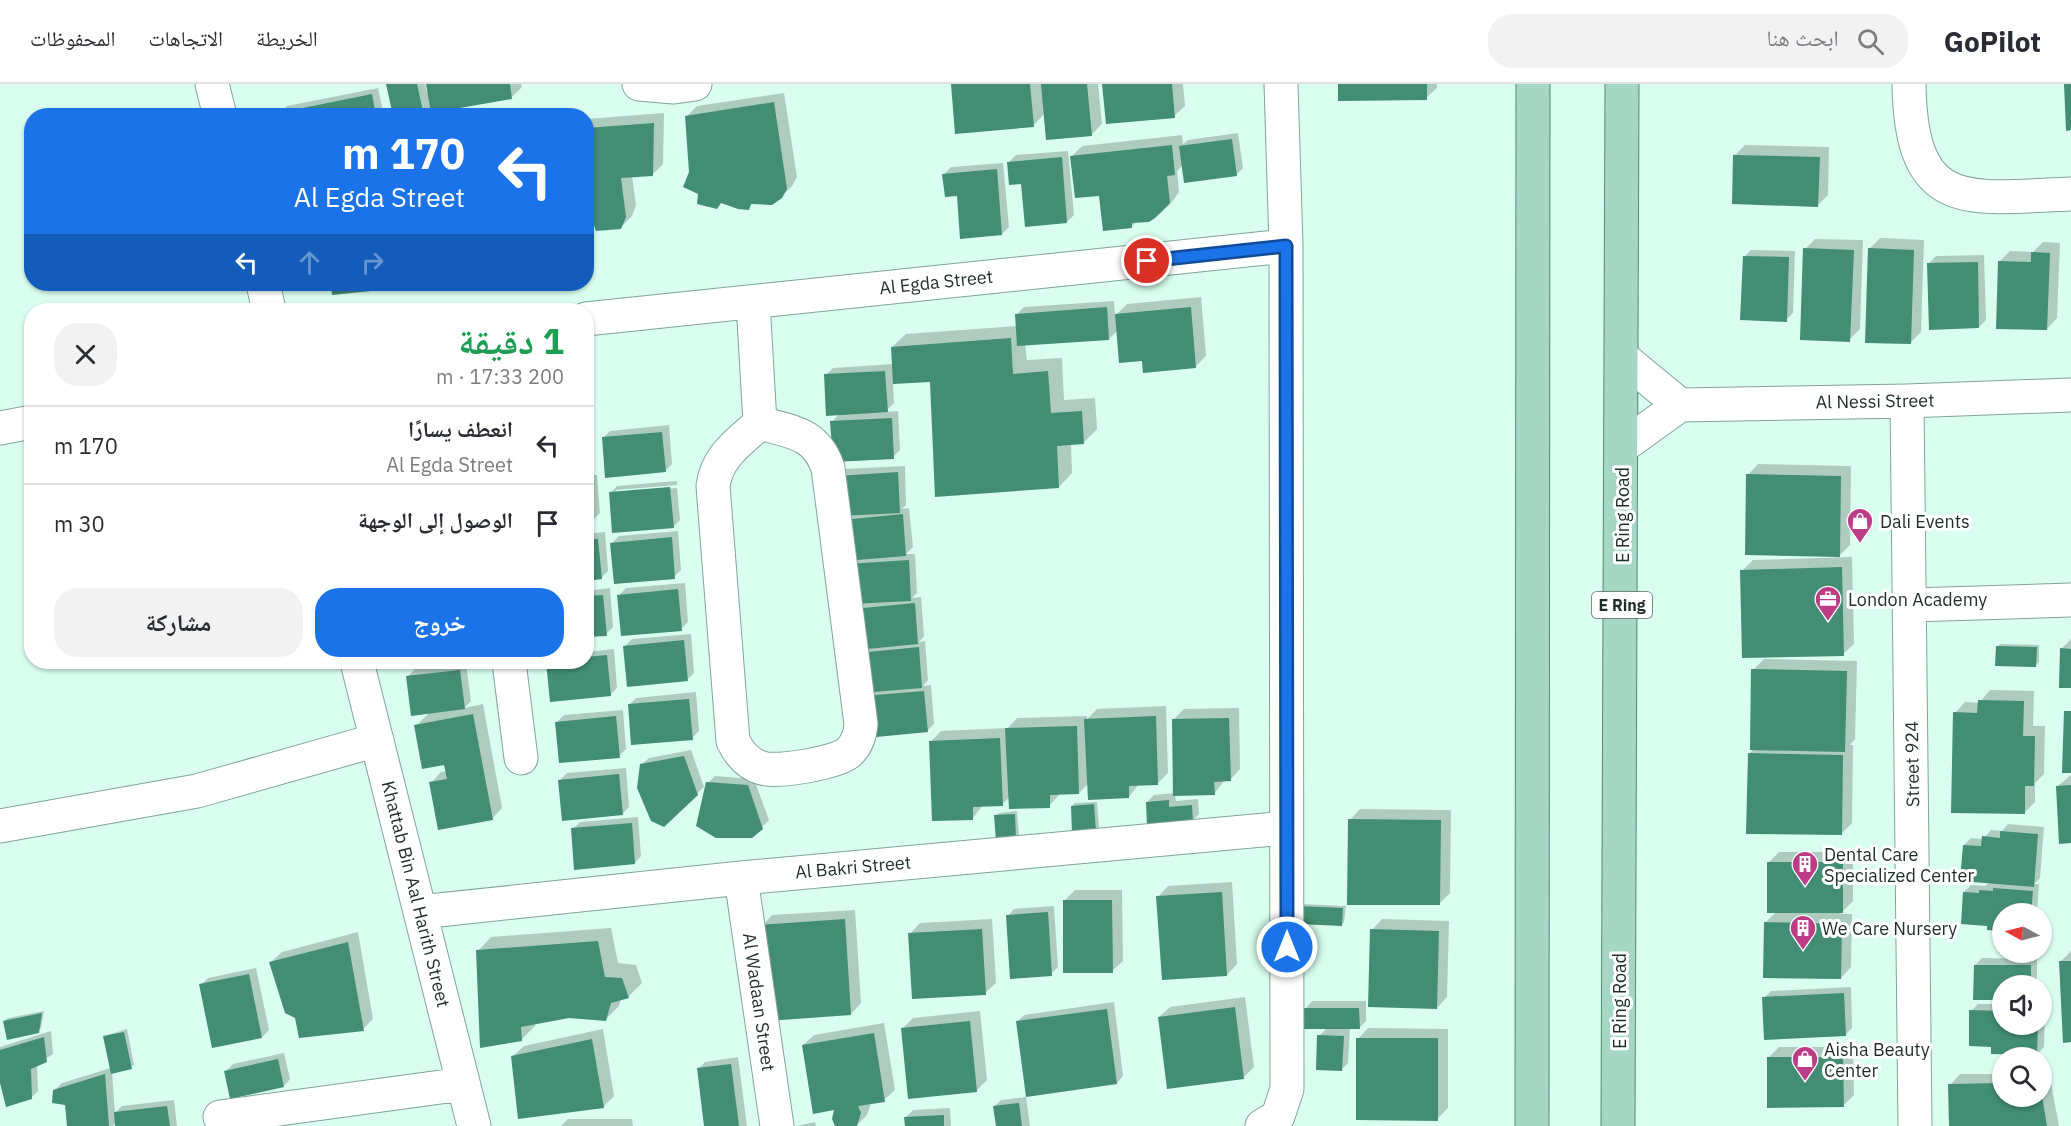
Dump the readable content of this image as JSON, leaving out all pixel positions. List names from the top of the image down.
{
  "streets": {
    "main road": ["E Ring Road", "E Ring"],
    "street": [
      "Al Egda Street",
      "Al Nessi Street",
      "Street 924",
      "Al Bakri Street",
      "Khattab Bin Aal Harith Street",
      "Al Wadaan Street"
    ]
  },
  "crossings": [
    ["Al Nessi Street", "Street 924"],
    ["Al Bakri Street", "Khattab Bin Aal Harith Street"],
    ["Al Bakri Street", "Al Wadaan Street"]
  ],
  "places": {
    "shop": ["Dali Events", "Aisha Beauty Center"],
    "office": ["London Academy"],
    "building": ["Dental Care Specialized Center", "We Care Nursery"]
  },
  "north": "left",
  "page": {
    "header": "GoPilot",
    "search": "ابحث هنا",
    "nav": ["الخريطة", "الاتجاهات", "المحفوظات"],
    "turn": ["170 m", "Al Egda Street"],
    "heading": ["1 دقيقة", "200 m · 17:33"],
    "list": [
      {
        "name": "انعطف يسارًا",
        "note": "Al Egda Street",
        "value": "170 m"
      },
      {
        "name": "الوصول إلى الوجهة",
        "value": "30 m"
      }
    ],
    "buttons": ["خروج", "مشاركة"]
  }
}
